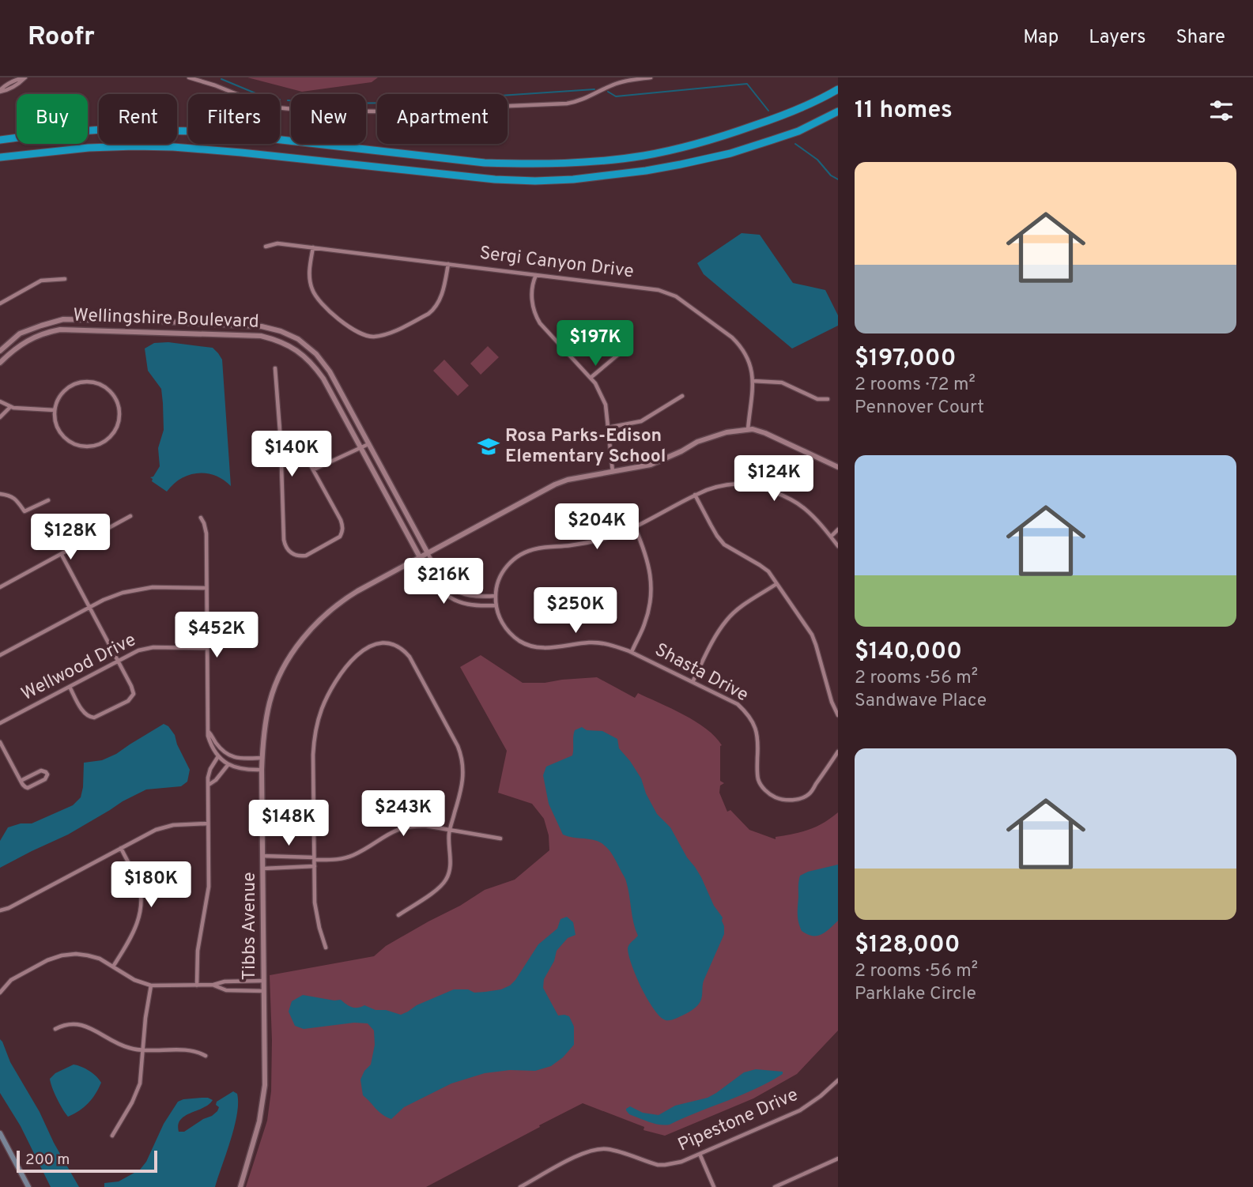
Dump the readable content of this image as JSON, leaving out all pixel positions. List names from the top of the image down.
{
  "streets": {
    "street": [
      "Sergi Canyon Drive",
      "Wellingshire Boulevard",
      "Wellwood Drive",
      "Shasta Drive",
      "Tibbs Avenue",
      "Pipestone Drive"
    ]
  },
  "crossings": [
    ["Sergi Canyon Drive", "Tibbs Avenue"],
    ["Wellingshire Boulevard", "Shasta Drive"],
    ["Wellingshire Boulevard", "Tibbs Avenue"]
  ],
  "places": {
    "school or university": ["Rosa Parks-Edison Elementary School"]
  },
  "scale_bar": "200 m",
  "page": {
    "header": "Roofr",
    "nav": ["Map", "Layers", "Share"],
    "heading": "11 homes",
    "chip": [
      "Buy",
      "Rent",
      "Filters",
      "New",
      "Apartment"
    ],
    "list": [
      {
        "name": "$197,000",
        "note": "2 rooms · 72 m² · Pennover Court"
      },
      {
        "name": "$140,000",
        "note": "2 rooms · 56 m² · Sandwave Place"
      },
      {
        "name": "$128,000",
        "note": "2 rooms · 56 m² · Parklake Circle"
      }
    ],
    "price": [
      "$197K",
      "$140K",
      "$124K",
      "$204K",
      "$128K",
      "$216K",
      "$250K",
      "$452K",
      "$243K",
      "$148K",
      "$180K"
    ],
    "scale": "200 m"
  }
}
